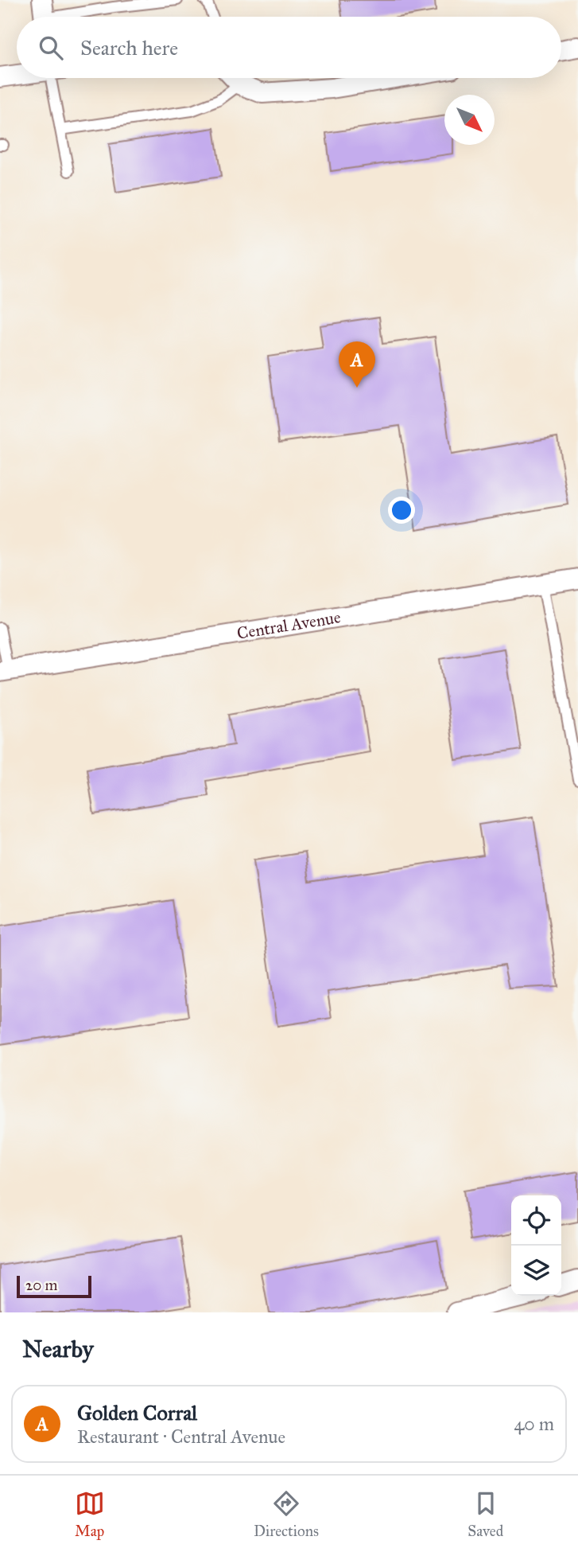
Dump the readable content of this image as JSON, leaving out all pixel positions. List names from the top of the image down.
{
  "streets": {
    "street": ["Central Avenue"]
  },
  "scale_bar": "20 m",
  "north": "bottom right",
  "page": {
    "search": "Search here",
    "pins": "A",
    "scale": "20 m",
    "heading": "Nearby",
    "list": [
      {
        "mark": "A",
        "name": "Golden Corral",
        "note": "Restaurant · Central Avenue",
        "value": "40 m"
      }
    ],
    "nav": ["Map", "Directions", "Saved"]
  }
}
